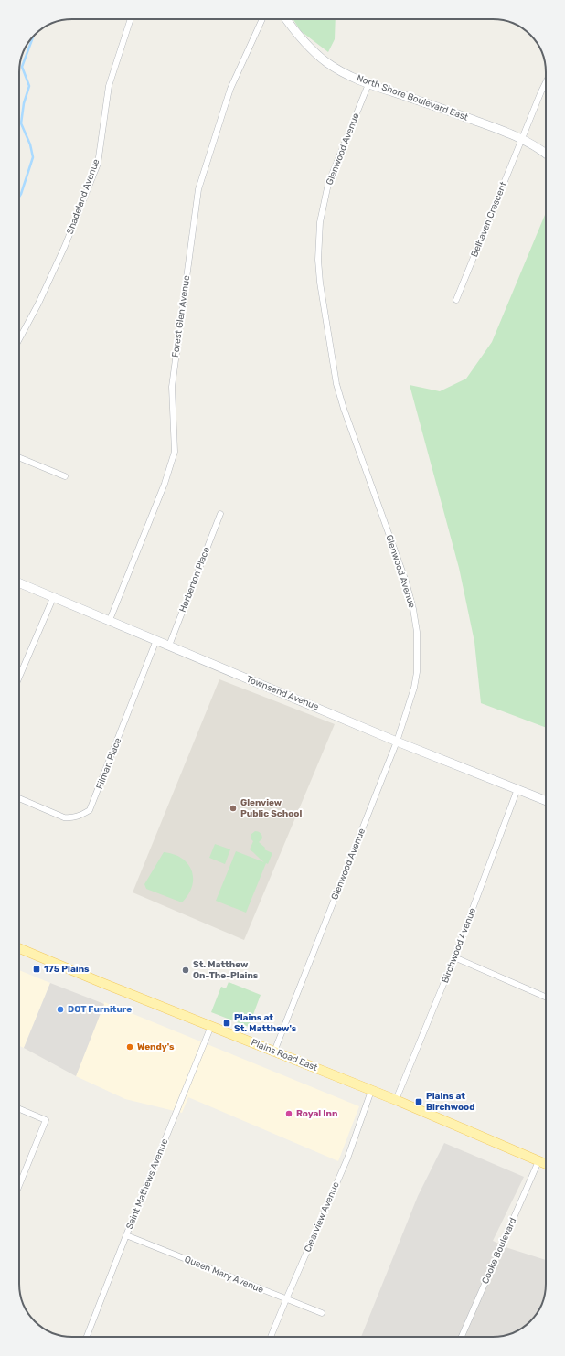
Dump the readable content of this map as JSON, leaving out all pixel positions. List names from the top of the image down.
{
  "streets": {
    "main road": ["Plains Road East"],
    "street": [
      "North Shore Boulevard East",
      "Glenwood Avenue",
      "Shadeland Avenue",
      "Belhaven Crescent",
      "Forest Glen Avenue",
      "Herberton Place",
      "Townsend Avenue",
      "Filman Place",
      "Birchwood Avenue",
      "Saint Mathews Avenue",
      "Clearview Avenue",
      "Cooke Boulevard",
      "Queen Mary Avenue"
    ]
  },
  "crossings": [
    ["North Shore Boulevard East", "Glenwood Avenue"],
    ["North Shore Boulevard East", "Belhaven Crescent"],
    ["Glenwood Avenue", "Townsend Avenue"],
    ["Glenwood Avenue", "Plains Road East"],
    ["Forest Glen Avenue", "Townsend Avenue"],
    ["Herberton Place", "Townsend Avenue"],
    ["Townsend Avenue", "Filman Place"],
    ["Townsend Avenue", "Birchwood Avenue"],
    ["Birchwood Avenue", "Plains Road East"],
    ["Plains Road East", "Saint Mathews Avenue"],
    ["Plains Road East", "Clearview Avenue"],
    ["Plains Road East", "Cooke Boulevard"],
    ["Saint Mathews Avenue", "Queen Mary Avenue"],
    ["Clearview Avenue", "Queen Mary Avenue"]
  ],
  "places": {
    "other": [
      "Glenview Public School",
      "St. Matthew On-The-Plains",
      "DOT Furniture",
      "Wendy's",
      "Royal Inn"
    ],
    "transit": ["175 Plains", "Plains at St. Matthew's", "Plains at Birchwood"]
  }
}
